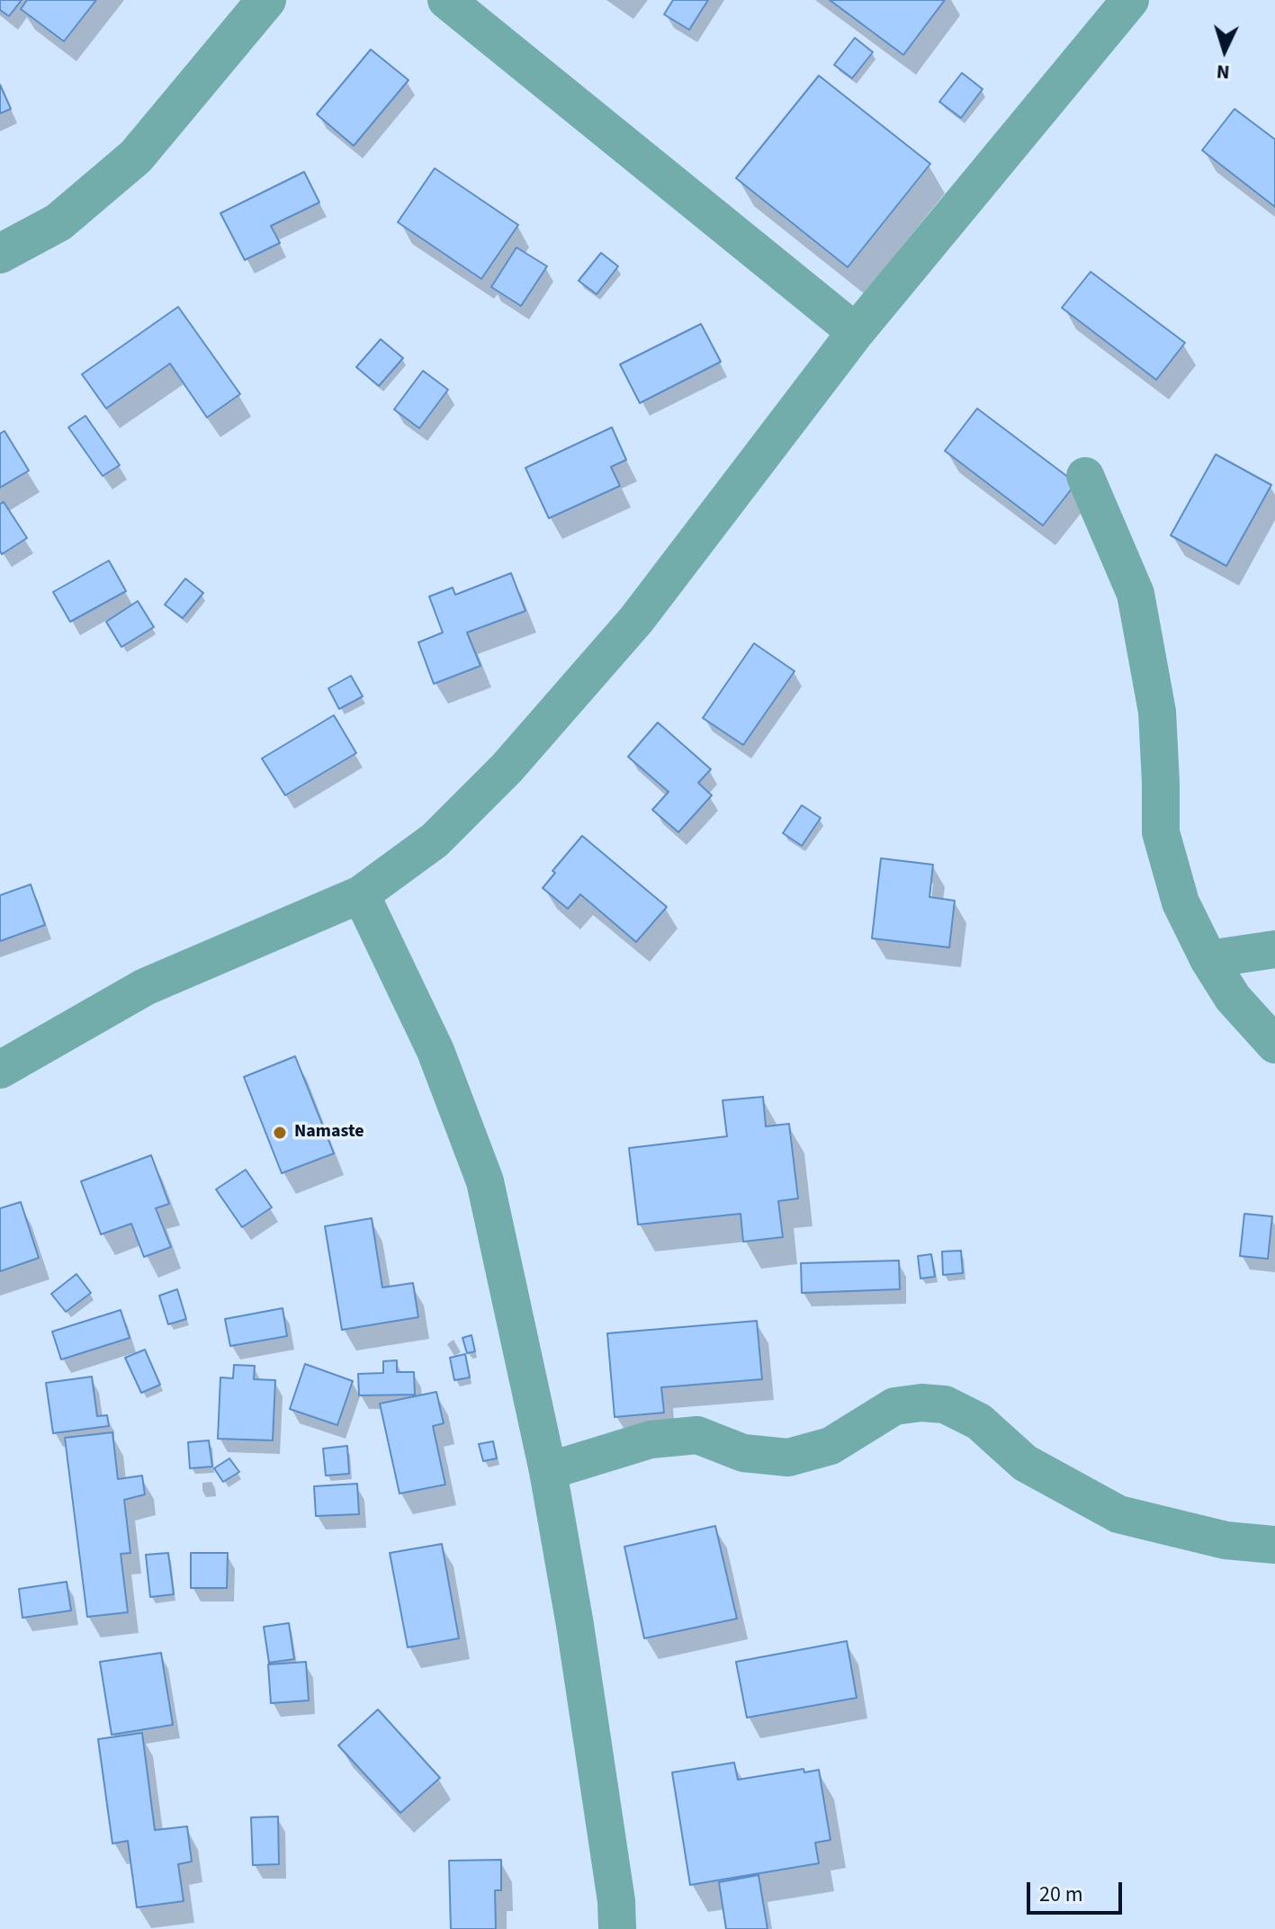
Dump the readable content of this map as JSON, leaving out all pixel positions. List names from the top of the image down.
{
  "places": ["Namaste"],
  "scale_bar": "20 m",
  "north": "bottom"
}
